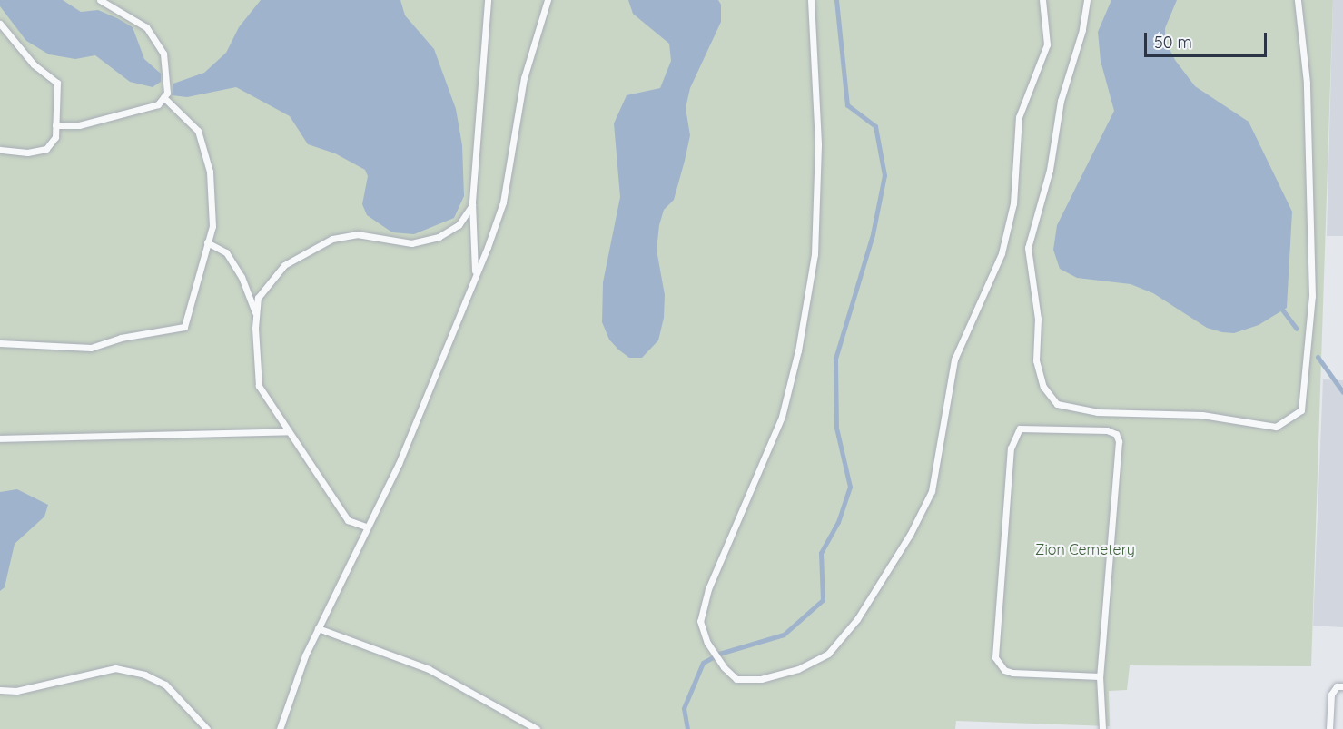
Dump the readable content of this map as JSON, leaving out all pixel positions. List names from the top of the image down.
{
  "parks": ["Zion Cemetery"],
  "scale_bar": "50 m"
}
